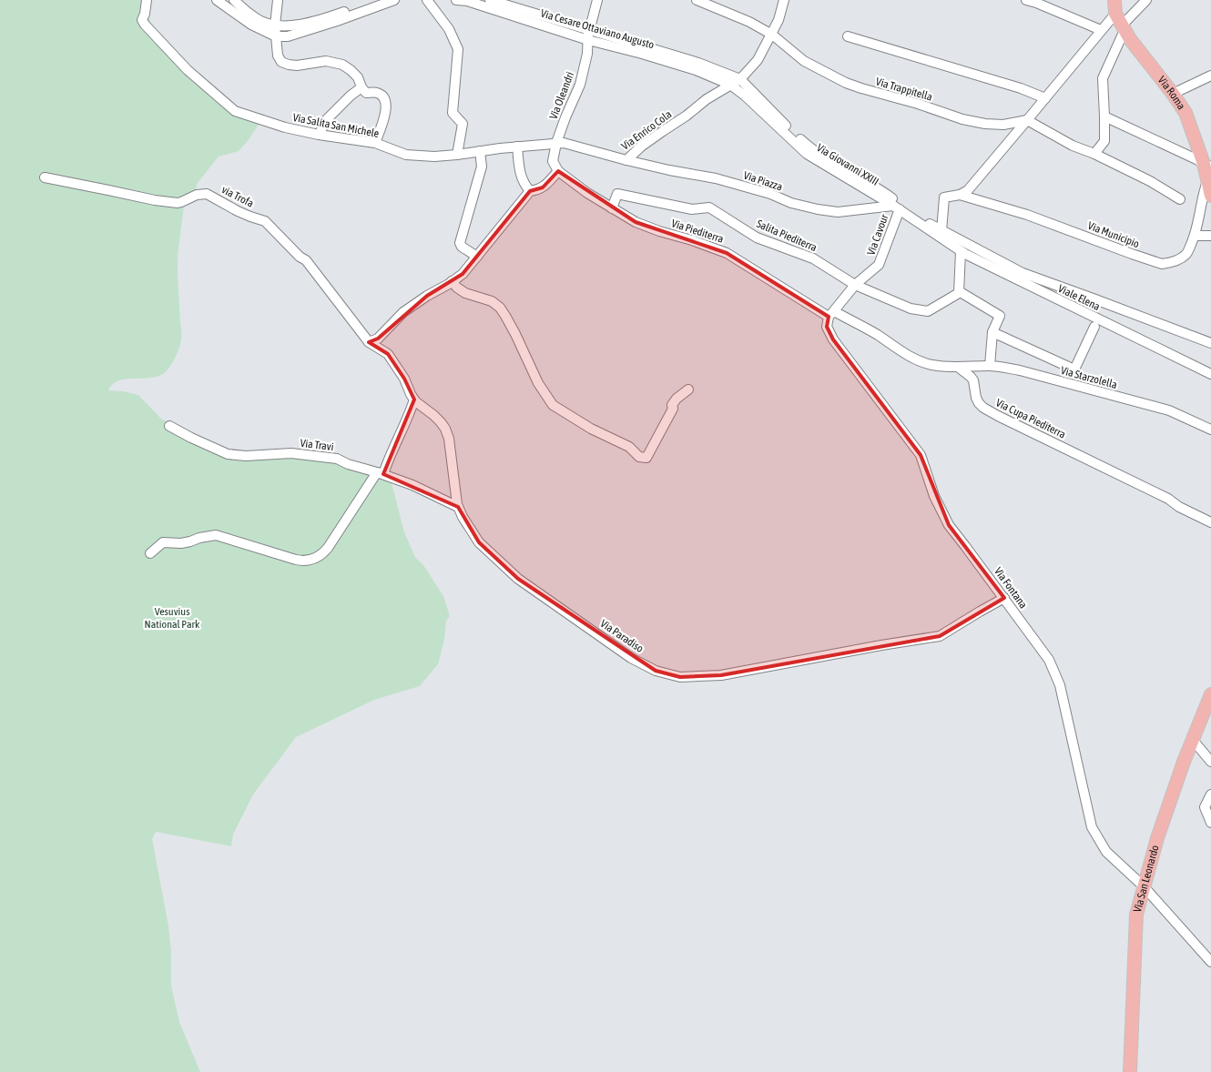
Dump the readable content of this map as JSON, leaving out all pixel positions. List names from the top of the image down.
{
  "streets": {
    "main road": ["Via Roma", "Via San Leonardo"],
    "street": [
      "Via Cesare Ottaviano Augusto",
      "Via Trappitella",
      "Via Oleandri",
      "Via Salita San Michele",
      "Via Enrico Cola",
      "Via Giovanni XXIII",
      "Via Piazza",
      "via Trofa",
      "Via Piediterra",
      "Via Cavour",
      "Via Municipio",
      "Salita Piediterra",
      "Viale Elena",
      "Via Starzolella",
      "Via Cupa Piediterra",
      "Via Travi",
      "Via Fontana",
      "Via Paradiso"
    ]
  },
  "crossings": [
    ["Via Cesare Ottaviano Augusto", "Via Oleandri"],
    ["Via Cesare Ottaviano Augusto", "Via Enrico Cola"],
    ["Via Cesare Ottaviano Augusto", "Via Giovanni XXIII"],
    ["Via Trappitella", "Via Enrico Cola"],
    ["Via Roma", "Via Municipio"],
    ["Via Oleandri", "Via Salita San Michele"],
    ["Via Oleandri", "Via Enrico Cola"],
    ["Via Oleandri", "Via Piediterra"],
    ["Via Salita San Michele", "Via Enrico Cola"],
    ["Via Enrico Cola", "Via Giovanni XXIII"],
    ["Via Enrico Cola", "Via Piazza"],
    ["Via Giovanni XXIII", "Via Piazza"],
    ["Via Giovanni XXIII", "Via Cavour"],
    ["Via Giovanni XXIII", "Viale Elena"],
    ["Via Piazza", "Via Cavour"],
    ["via Trofa", "Via Paradiso"],
    ["Via Piediterra", "Via Cavour"],
    ["Via Piediterra", "Salita Piediterra"],
    ["Via Piediterra", "Via Fontana"],
    ["Via Cavour", "Salita Piediterra"],
    ["Via Cavour", "Via Fontana"],
    ["Via Starzolella", "Via Cupa Piediterra"],
    ["Via Travi", "Via Paradiso"],
    ["Via Fontana", "Via Paradiso"],
    ["Via Fontana", "Via San Leonardo"]
  ],
  "parks": ["Vesuvius National Park"]
}
